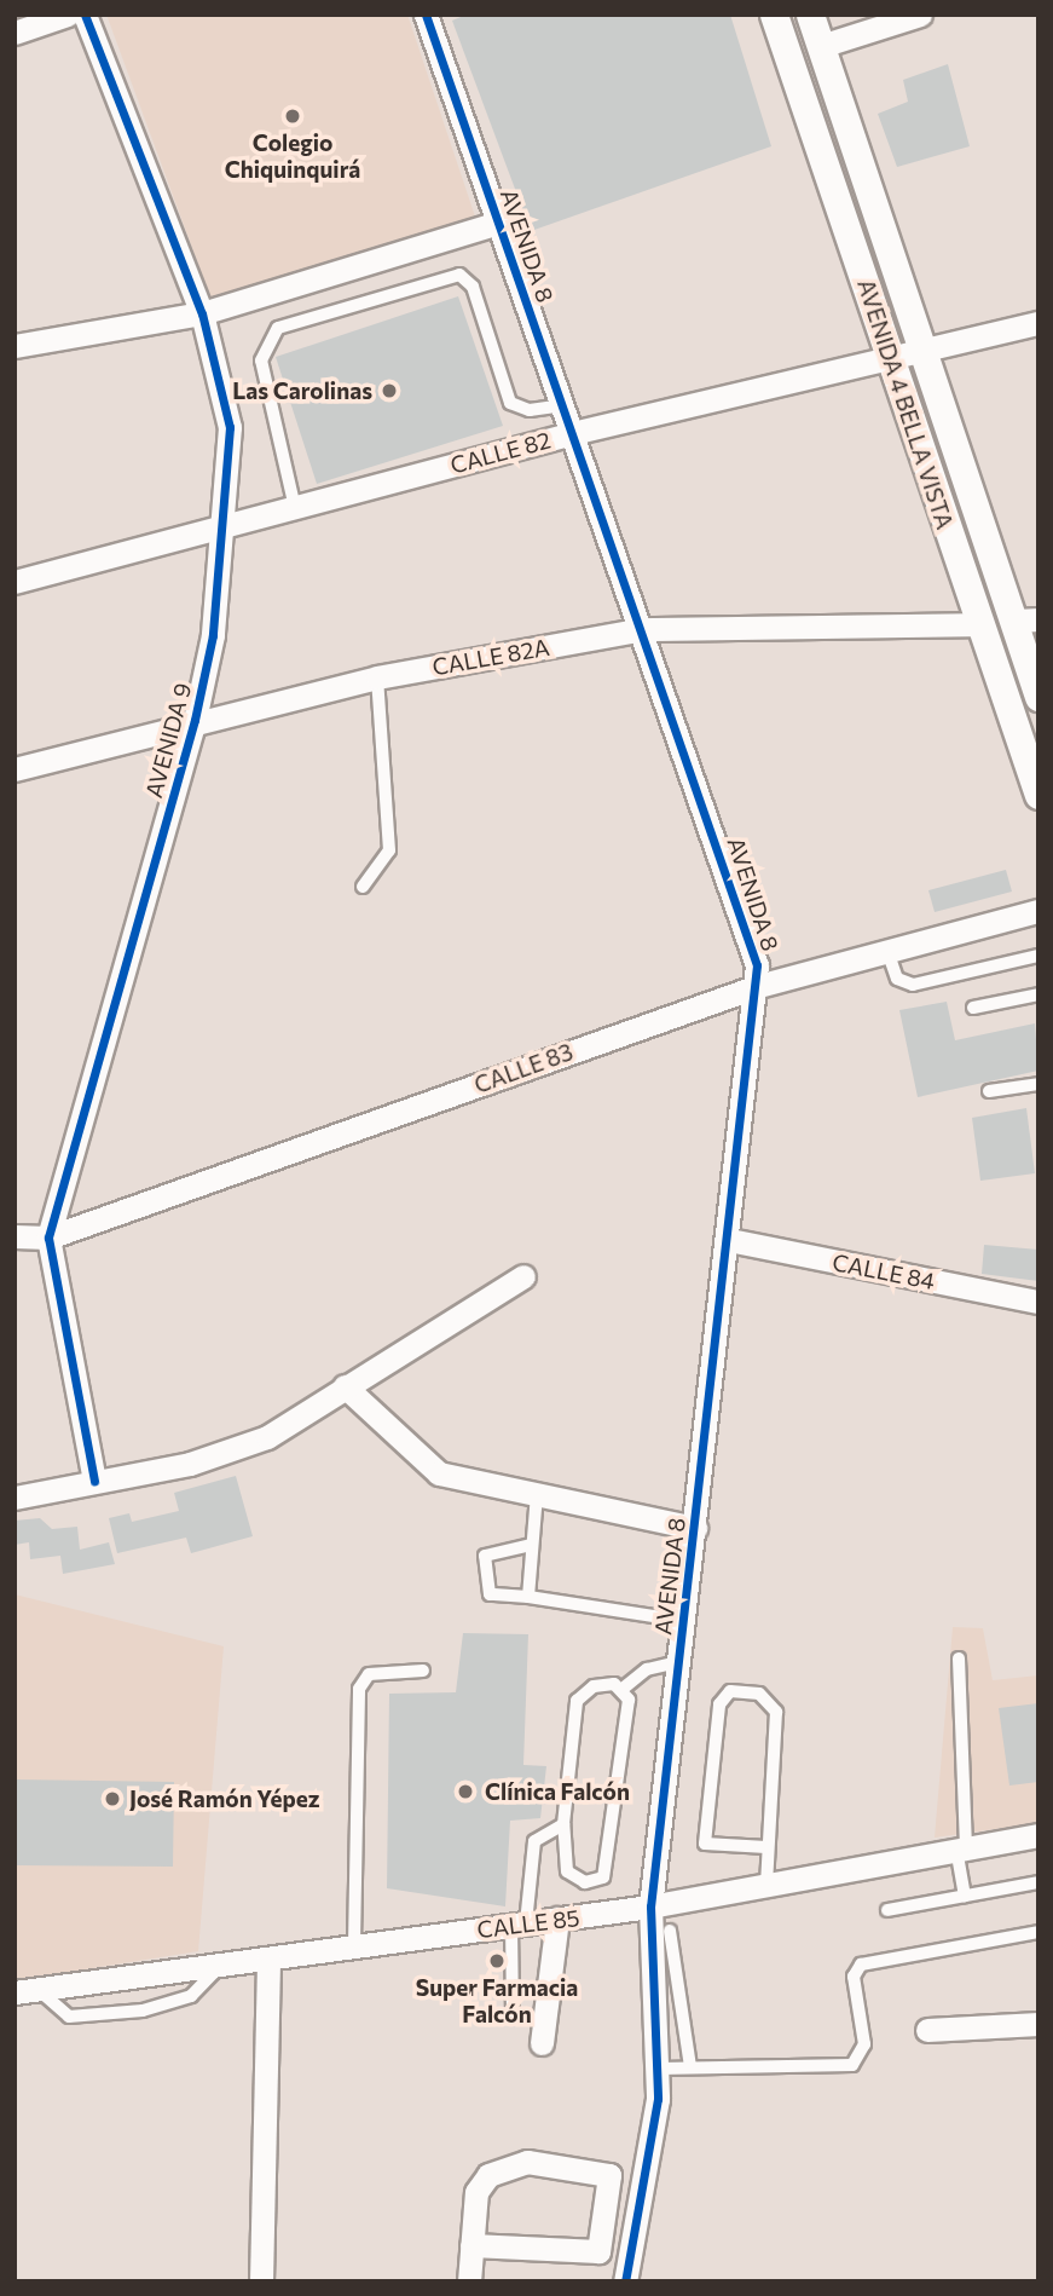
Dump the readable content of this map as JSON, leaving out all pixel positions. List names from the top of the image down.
{
  "streets": {
    "street": [
      "AVENIDA 8",
      "AVENIDA 4 BELLA VISTA",
      "CALLE 82",
      "CALLE 82A",
      "AVENIDA 9",
      "CALLE 83",
      "CALLE 84",
      "CALLE 85"
    ]
  },
  "crossings": [
    ["AVENIDA 8", "CALLE 82"],
    ["AVENIDA 8", "CALLE 82A"],
    ["AVENIDA 8", "CALLE 83"],
    ["AVENIDA 8", "CALLE 84"],
    ["AVENIDA 8", "CALLE 85"],
    ["AVENIDA 4 BELLA VISTA", "CALLE 82"],
    ["AVENIDA 4 BELLA VISTA", "CALLE 82A"],
    ["CALLE 82", "AVENIDA 9"],
    ["CALLE 82A", "AVENIDA 9"],
    ["AVENIDA 9", "CALLE 83"]
  ],
  "places": [
    "Colegio Chiquinquirá",
    "Las Carolinas",
    "Clínica Falcón",
    "José Ramón Yépez",
    "Super Farmacia Falcón"
  ]
}
